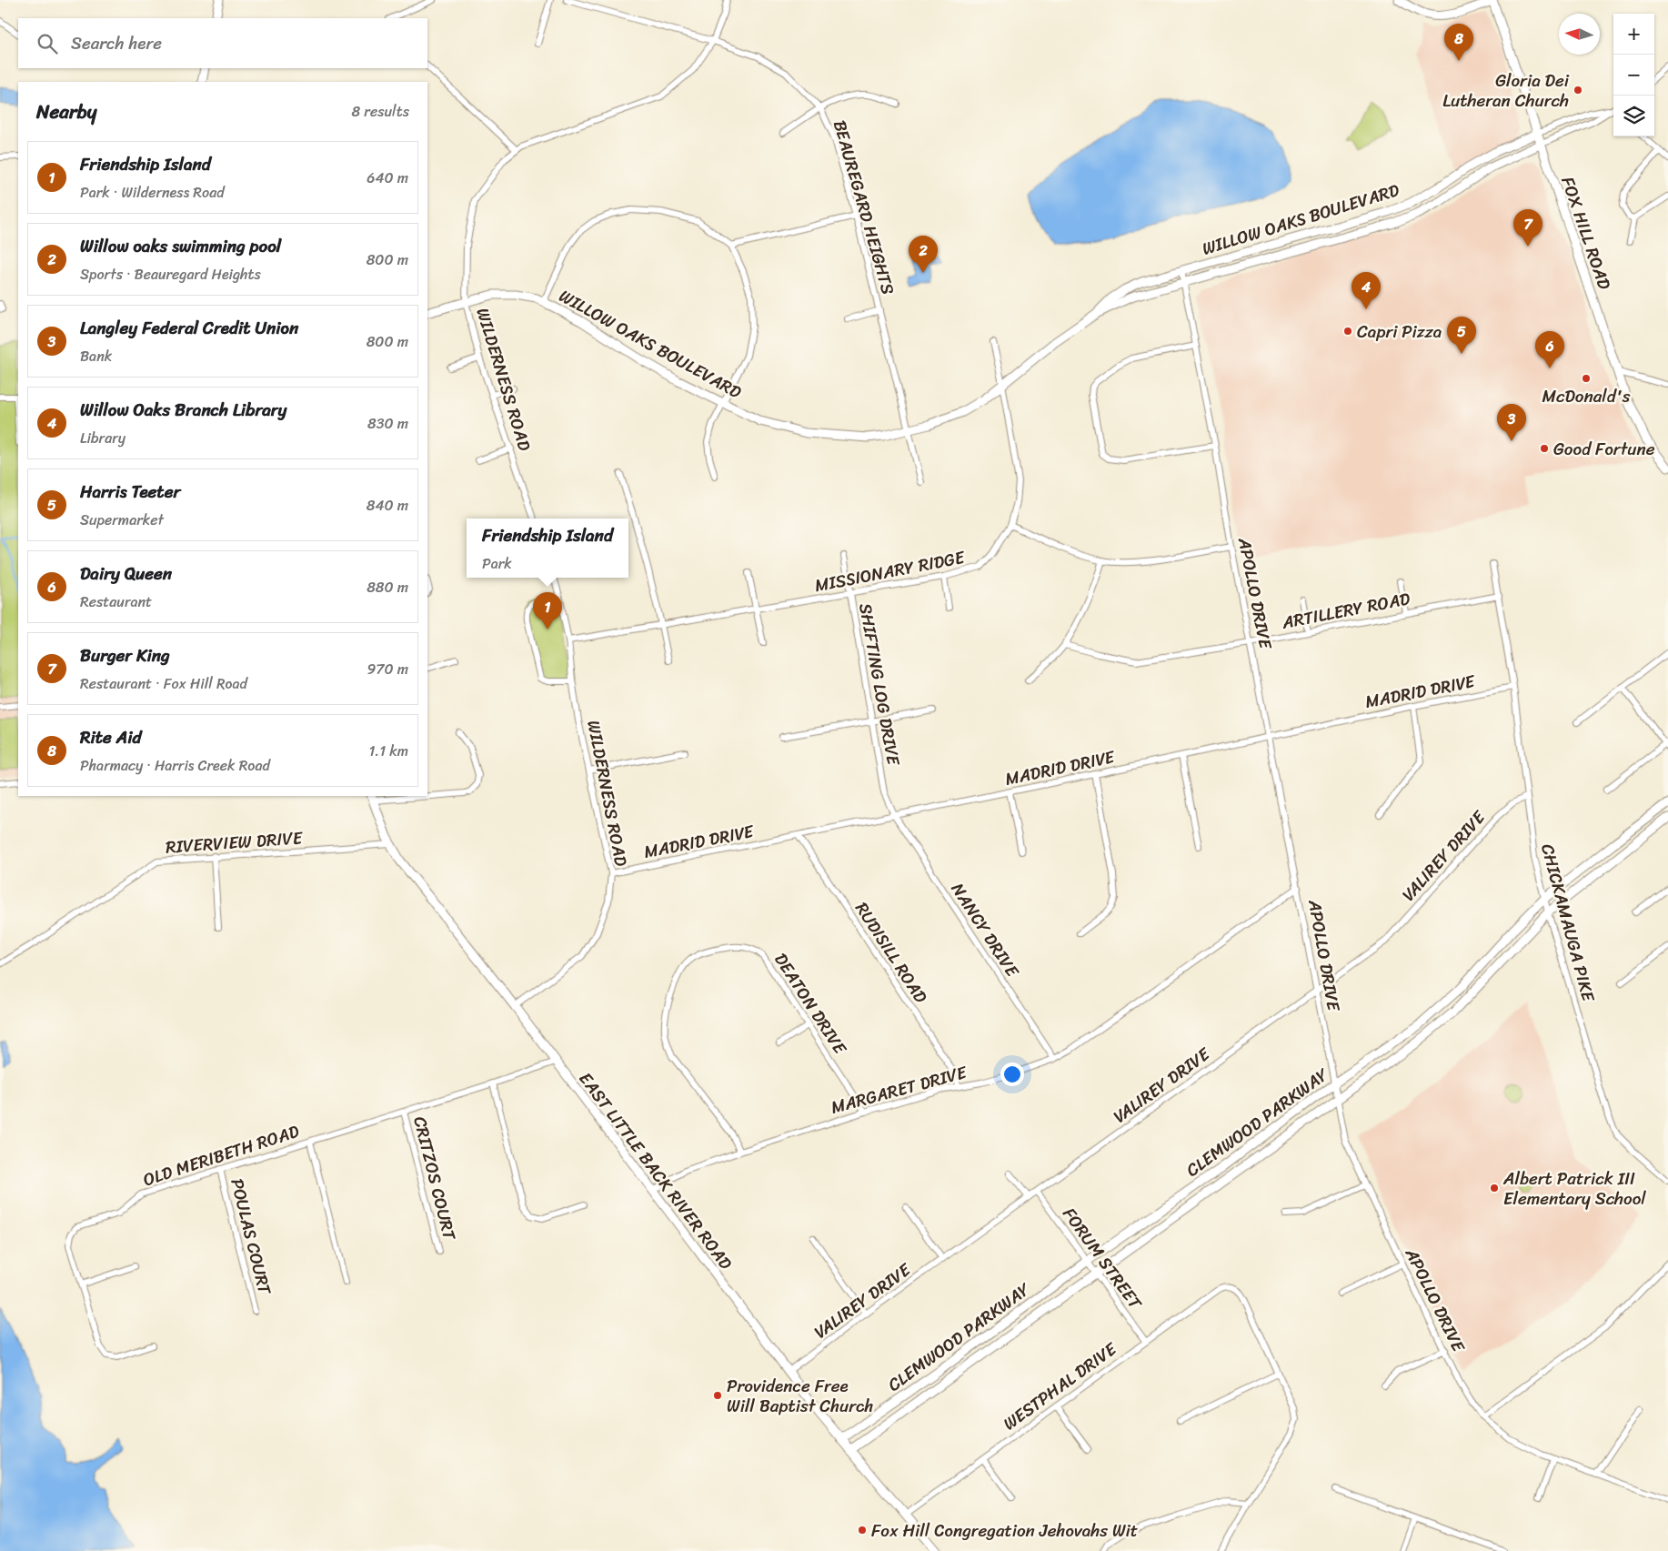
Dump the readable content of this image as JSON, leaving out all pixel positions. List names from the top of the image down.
{
  "streets": {
    "street": [
      "BEAUREGARD HEIGHTS",
      "WILLOW OAKS BOULEVARD",
      "FOX HILL ROAD",
      "WILDERNESS ROAD",
      "MISSIONARY RIDGE",
      "APOLLO DRIVE",
      "ARTILLERY ROAD",
      "SHIFTING LOG DRIVE",
      "MADRID DRIVE",
      "RIVERVIEW DRIVE",
      "VALIREY DRIVE",
      "CHICKAMAUGA PIKE",
      "NANCY DRIVE",
      "RUDISILL ROAD",
      "DEATON DRIVE",
      "MARGARET DRIVE",
      "CLEMWOOD PARKWAY",
      "OLD MERIBETH ROAD",
      "EAST LITTLE BACK RIVER ROAD",
      "CRITZOS COURT",
      "POULAS COURT",
      "FORUM STREET",
      "WESTPHAL DRIVE"
    ]
  },
  "crossings": [
    ["BEAUREGARD HEIGHTS", "WILLOW OAKS BOULEVARD"],
    ["BEAUREGARD HEIGHTS", "WILDERNESS ROAD"],
    ["WILLOW OAKS BOULEVARD", "FOX HILL ROAD"],
    ["WILLOW OAKS BOULEVARD", "WILDERNESS ROAD"],
    ["WILLOW OAKS BOULEVARD", "MISSIONARY RIDGE"],
    ["WILLOW OAKS BOULEVARD", "APOLLO DRIVE"],
    ["WILDERNESS ROAD", "MISSIONARY RIDGE"],
    ["WILDERNESS ROAD", "MADRID DRIVE"],
    ["WILDERNESS ROAD", "EAST LITTLE BACK RIVER ROAD"],
    ["MISSIONARY RIDGE", "SHIFTING LOG DRIVE"],
    ["APOLLO DRIVE", "ARTILLERY ROAD"],
    ["APOLLO DRIVE", "MADRID DRIVE"],
    ["APOLLO DRIVE", "VALIREY DRIVE"],
    ["APOLLO DRIVE", "MARGARET DRIVE"],
    ["APOLLO DRIVE", "CLEMWOOD PARKWAY"],
    ["ARTILLERY ROAD", "CHICKAMAUGA PIKE"],
    ["SHIFTING LOG DRIVE", "MADRID DRIVE"],
    ["SHIFTING LOG DRIVE", "NANCY DRIVE"],
    ["MADRID DRIVE", "CHICKAMAUGA PIKE"],
    ["MADRID DRIVE", "NANCY DRIVE"],
    ["MADRID DRIVE", "RUDISILL ROAD"],
    ["RIVERVIEW DRIVE", "EAST LITTLE BACK RIVER ROAD"],
    ["VALIREY DRIVE", "CHICKAMAUGA PIKE"],
    ["VALIREY DRIVE", "EAST LITTLE BACK RIVER ROAD"],
    ["VALIREY DRIVE", "FORUM STREET"],
    ["CHICKAMAUGA PIKE", "CLEMWOOD PARKWAY"],
    ["NANCY DRIVE", "MARGARET DRIVE"],
    ["RUDISILL ROAD", "MARGARET DRIVE"],
    ["DEATON DRIVE", "MARGARET DRIVE"],
    ["MARGARET DRIVE", "EAST LITTLE BACK RIVER ROAD"],
    ["CLEMWOOD PARKWAY", "EAST LITTLE BACK RIVER ROAD"],
    ["CLEMWOOD PARKWAY", "FORUM STREET"],
    ["OLD MERIBETH ROAD", "EAST LITTLE BACK RIVER ROAD"],
    ["OLD MERIBETH ROAD", "CRITZOS COURT"],
    ["OLD MERIBETH ROAD", "POULAS COURT"],
    ["EAST LITTLE BACK RIVER ROAD", "WESTPHAL DRIVE"],
    ["FORUM STREET", "WESTPHAL DRIVE"]
  ],
  "places": [
    "Gloria Dei Lutheran Church",
    "Capri Pizza",
    "McDonald's",
    "Good Fortune",
    "Albert Patrick III Elementary School",
    "Providence Free Will Baptist Church",
    "Fox Hill Congregation Jehovahs Wit"
  ],
  "north": "left",
  "page": {
    "map_buttons": ["+", "−"],
    "search": "Search here",
    "pins": [
      "8",
      "7",
      "2",
      "4",
      "5",
      "6",
      "3",
      "1"
    ],
    "heading": ["Nearby", "8 results"],
    "list": [
      {
        "mark": "1",
        "name": "Friendship Island",
        "note": "Park · Wilderness Road",
        "value": "640 m"
      },
      {
        "mark": "2",
        "name": "Willow oaks swimming pool",
        "note": "Sports · Beauregard Heights",
        "value": "800 m"
      },
      {
        "mark": "3",
        "name": "Langley Federal Credit Union",
        "note": "Bank",
        "value": "800 m"
      },
      {
        "mark": "4",
        "name": "Willow Oaks Branch Library",
        "note": "Library",
        "value": "830 m"
      },
      {
        "mark": "5",
        "name": "Harris Teeter",
        "note": "Supermarket",
        "value": "840 m"
      },
      {
        "mark": "6",
        "name": "Dairy Queen",
        "note": "Restaurant",
        "value": "880 m"
      },
      {
        "mark": "7",
        "name": "Burger King",
        "note": "Restaurant · Fox Hill Road",
        "value": "970 m"
      },
      {
        "mark": "8",
        "name": "Rite Aid",
        "note": "Pharmacy · Harris Creek Road",
        "value": "1.1 km"
      }
    ],
    "popup": ["Friendship Island", "Park"]
  }
}
